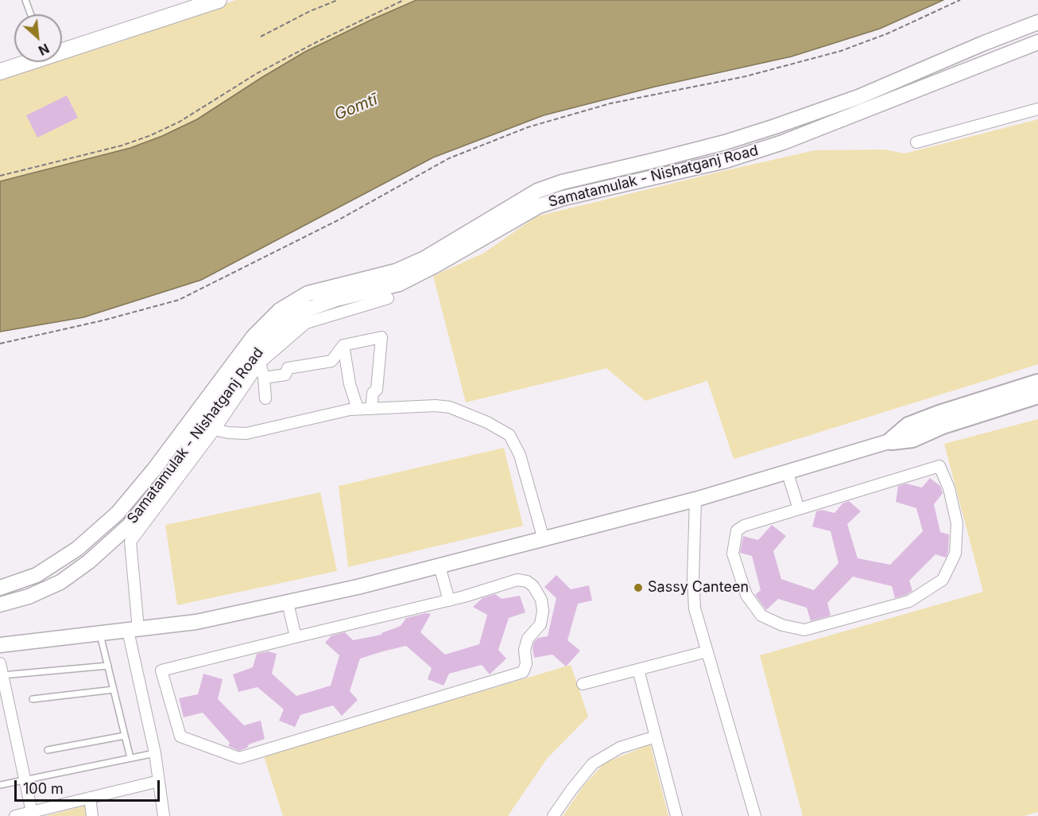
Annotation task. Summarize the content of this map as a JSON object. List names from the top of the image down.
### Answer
{
  "streets": {
    "street": ["Samatamulak - Nishatganj Road"]
  },
  "water": ["Gomtī"],
  "places": ["Sassy Canteen"],
  "scale_bar": "100 m",
  "north": "bottom right"
}
